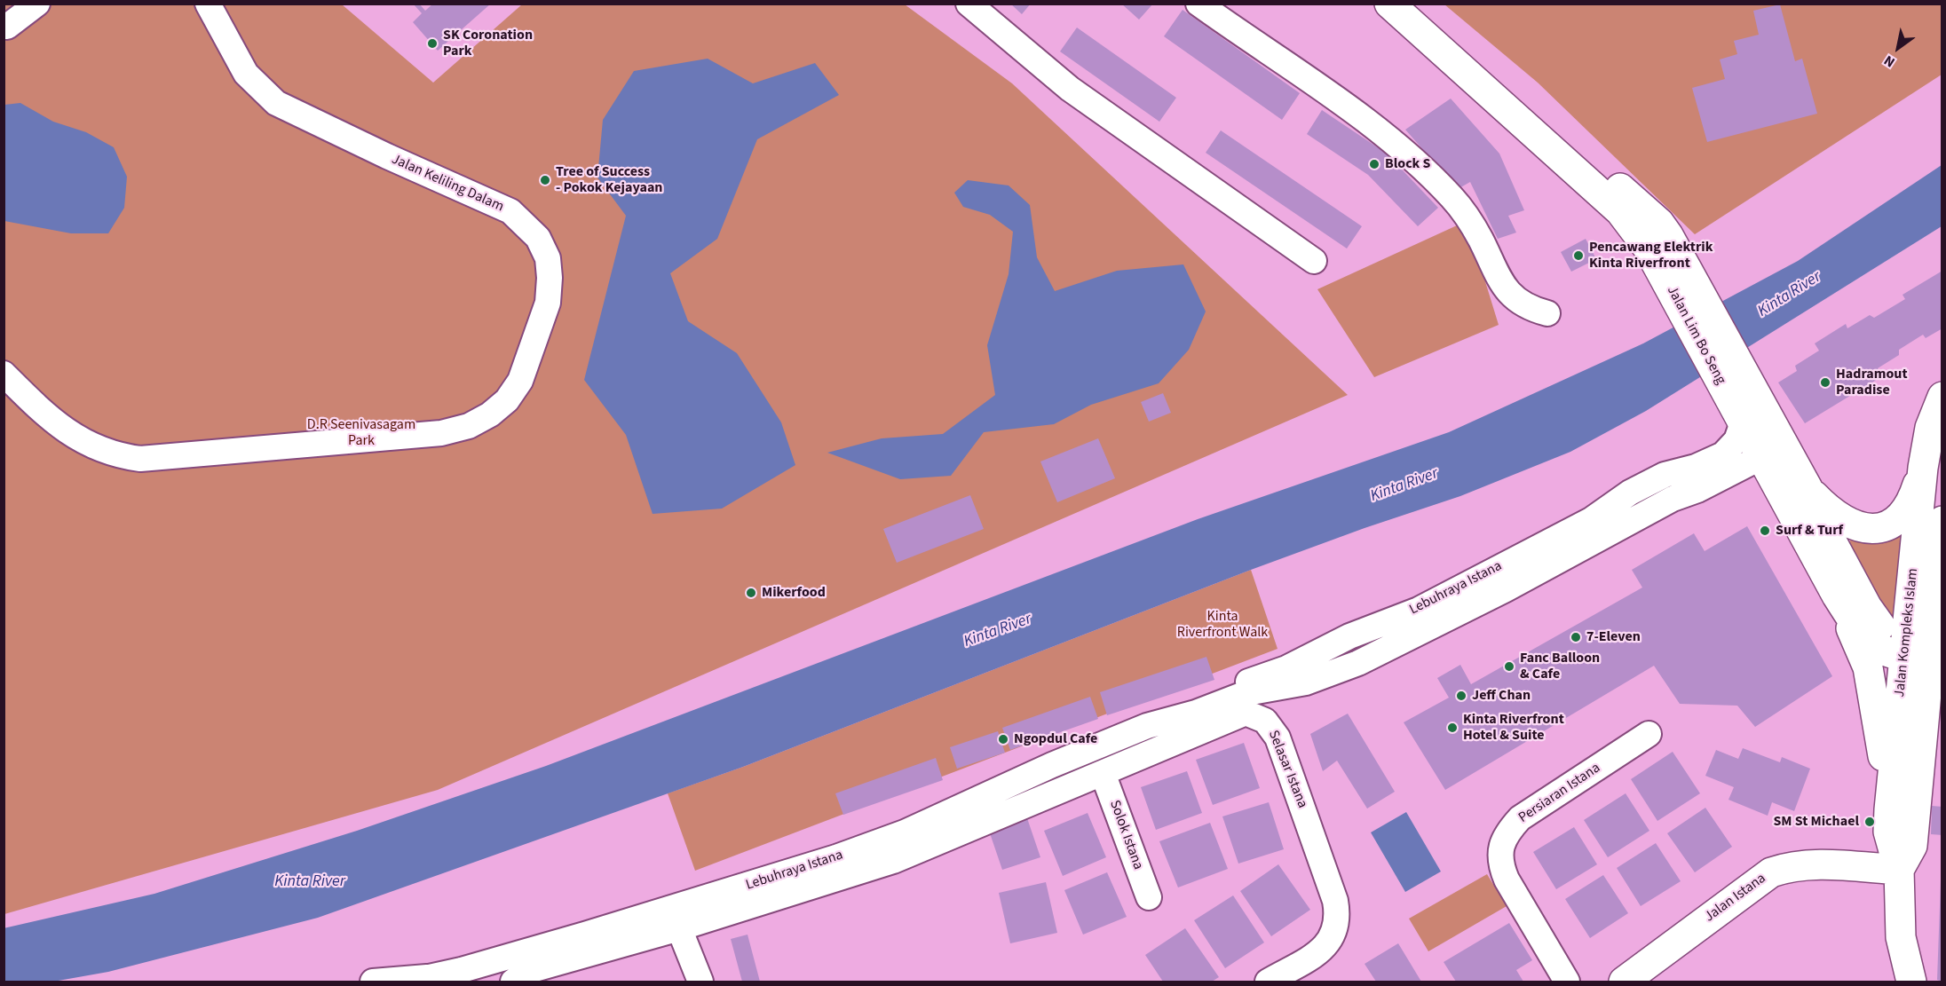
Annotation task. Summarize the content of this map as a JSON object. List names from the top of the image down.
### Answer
{
  "streets": {
    "main road": ["Jalan Lim Bo Seng", "Jalan Kompleks Islam", "Jalan Istana"],
    "street": [
      "Jalan Keliling Dalam",
      "Lebuhraya Istana",
      "Selasar Istana",
      "Persiaran Istana",
      "Solok Istana"
    ]
  },
  "crossings": [
    ["Jalan Lim Bo Seng", "Lebuhraya Istana"],
    ["Jalan Lim Bo Seng", "Jalan Kompleks Islam"],
    ["Jalan Kompleks Islam", "Jalan Istana"],
    ["Selasar Istana", "Solok Istana"]
  ],
  "water": ["Kinta River"],
  "parks": ["D.R Seenivasagam Park", "Kinta Riverfront Walk"],
  "places": [
    "SK Coronation Park",
    "Block S",
    "Tree of Success - Pokok Kejayaan",
    "Pencawang Elektrik Kinta Riverfront",
    "Hadramout Paradise",
    "Surf & Turf",
    "Mikerfood",
    "7-Eleven",
    "Fanc Balloon & Cafe",
    "Jeff Chan",
    "Kinta Riverfront Hotel & Suite",
    "Ngopdul Cafe",
    "SM St Michael"
  ],
  "north": "bottom left"
}
